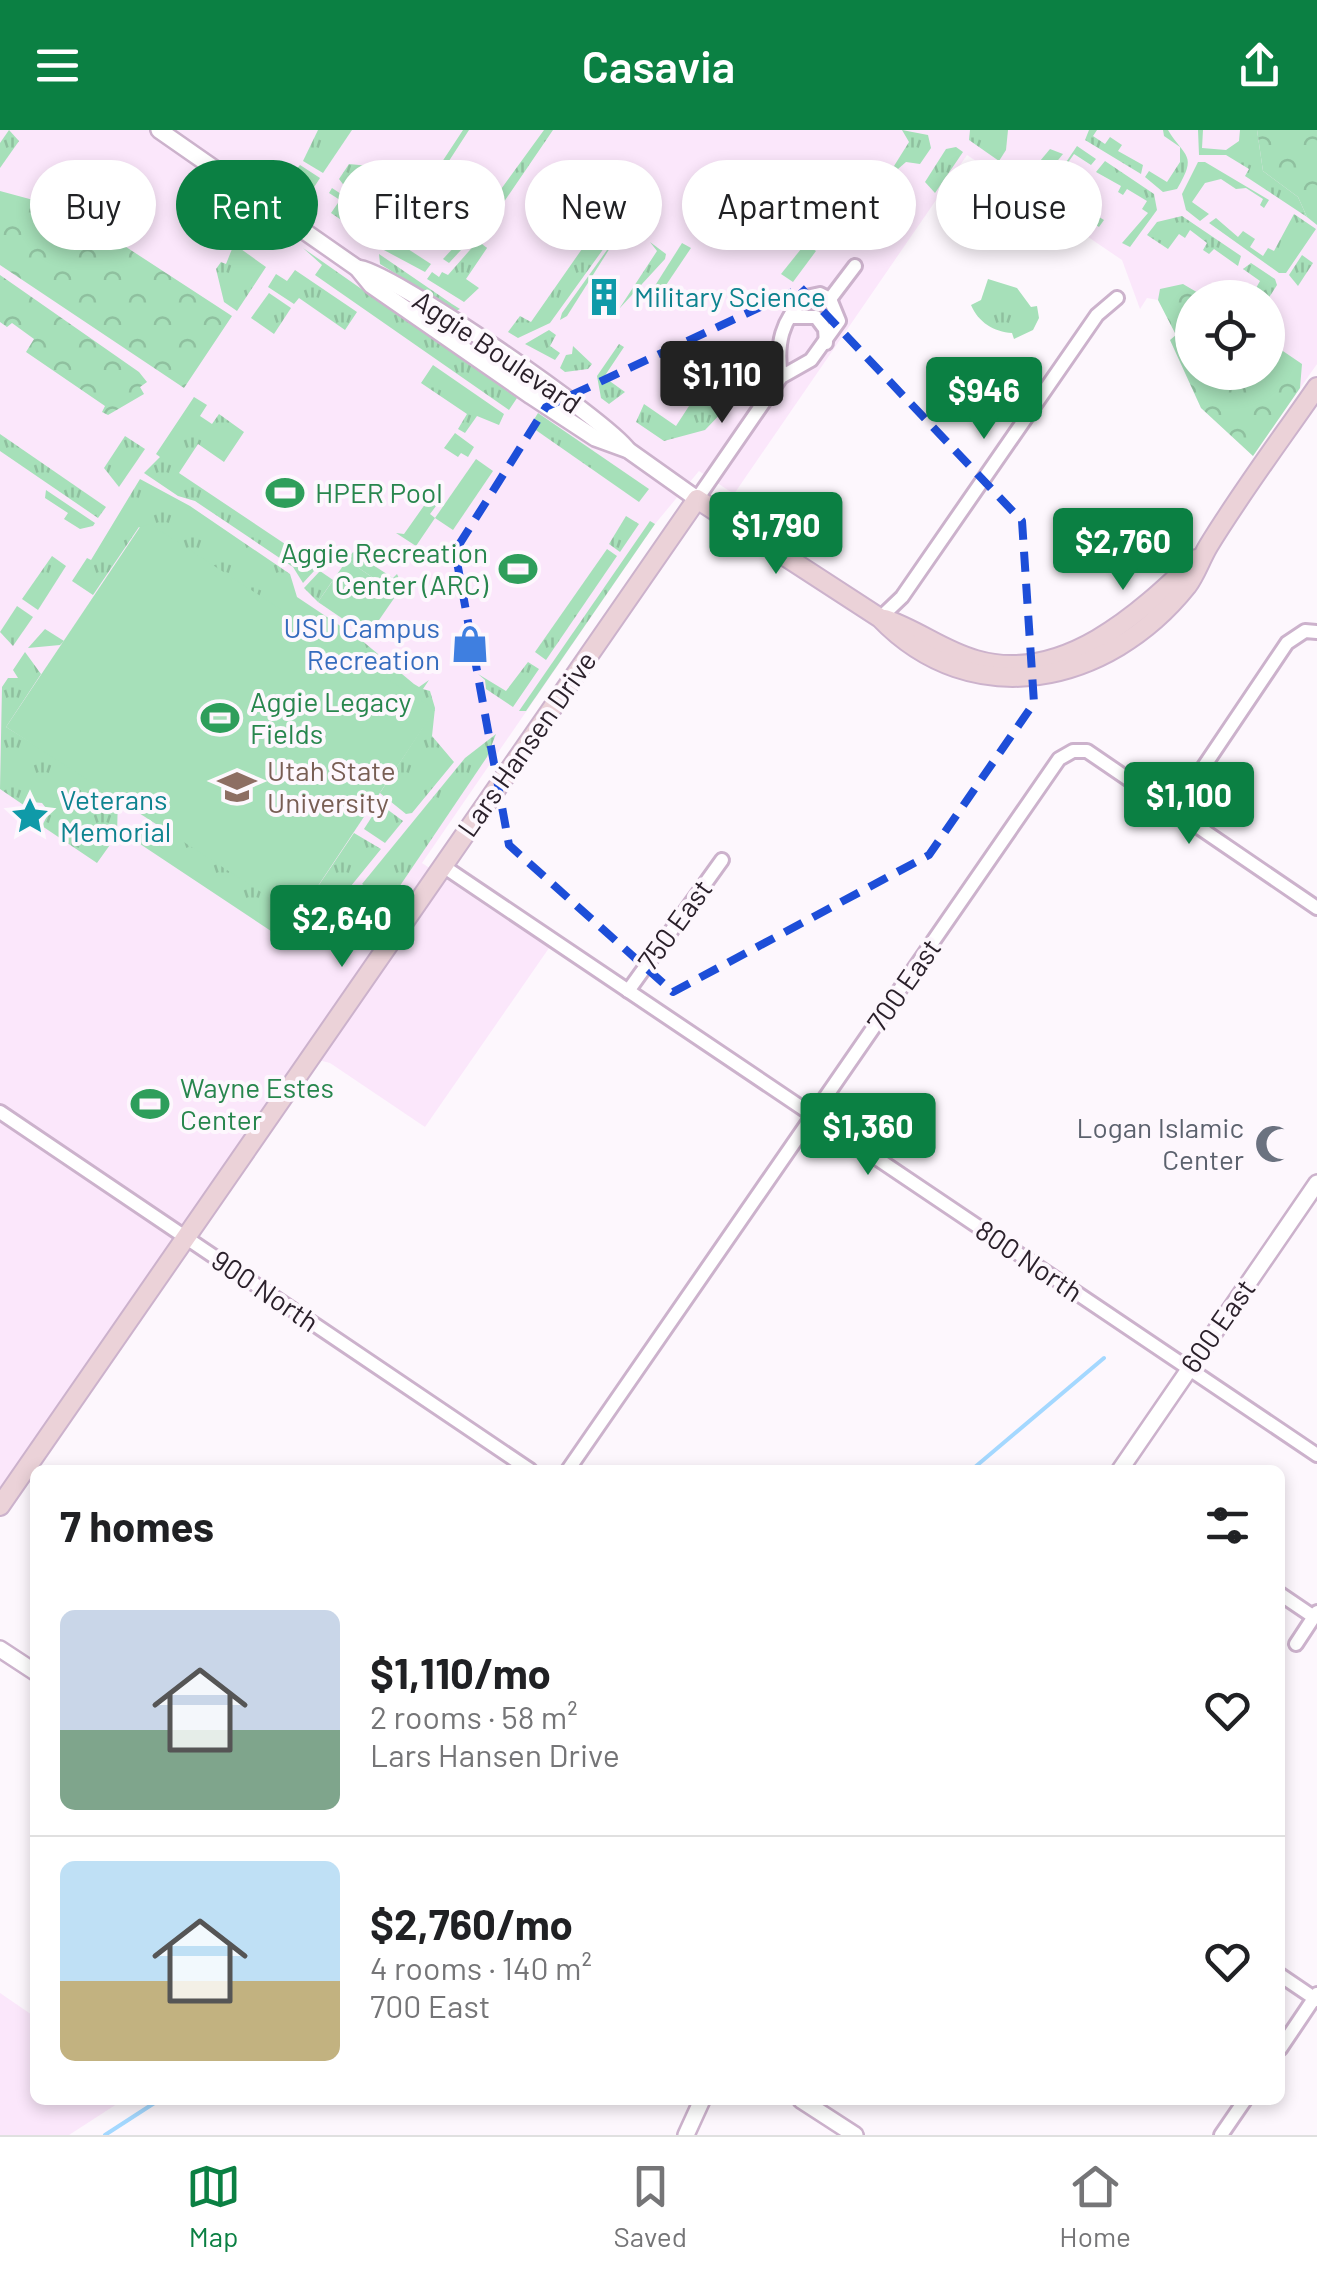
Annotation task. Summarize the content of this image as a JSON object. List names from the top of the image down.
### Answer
{
  "streets": {
    "main road": ["Lars Hansen Drive"],
    "street": [
      "Aggie Boulevard",
      "750 East",
      "700 East",
      "800 North",
      "900 North",
      "600 East"
    ]
  },
  "crossings": [
    ["Aggie Boulevard", "Lars Hansen Drive"],
    ["Lars Hansen Drive", "800 North"],
    ["Lars Hansen Drive", "900 North"],
    ["750 East", "800 North"],
    ["700 East", "800 North"],
    ["800 North", "600 East"]
  ],
  "places": {
    "building": ["Military Science"],
    "sports": [
      "HPER Pool",
      "Aggie Recreation Center (ARC)",
      "Aggie Legacy Fields",
      "Wayne Estes Center"
    ],
    "shop": ["USU Campus Recreation"],
    "school or university": ["Utah State University"],
    "place": ["Veterans Memorial"],
    "mosque": ["Logan Islamic Center"]
  },
  "page": {
    "header": "Casavia",
    "chip": [
      "Buy",
      "Rent",
      "Filters",
      "New",
      "Apartment",
      "House"
    ],
    "price": [
      "$1,110",
      "$946",
      "$1,790",
      "$2,760",
      "$1,100",
      "$2,640",
      "$1,360"
    ],
    "heading": "7 homes",
    "list": [
      {
        "name": "$1,110/mo",
        "note": "2 rooms · 58 m² · Lars Hansen Drive"
      },
      {
        "name": "$2,760/mo",
        "note": "4 rooms · 140 m² · 700 East"
      }
    ],
    "tabs": ["Map", "Saved", "Home"]
  }
}
